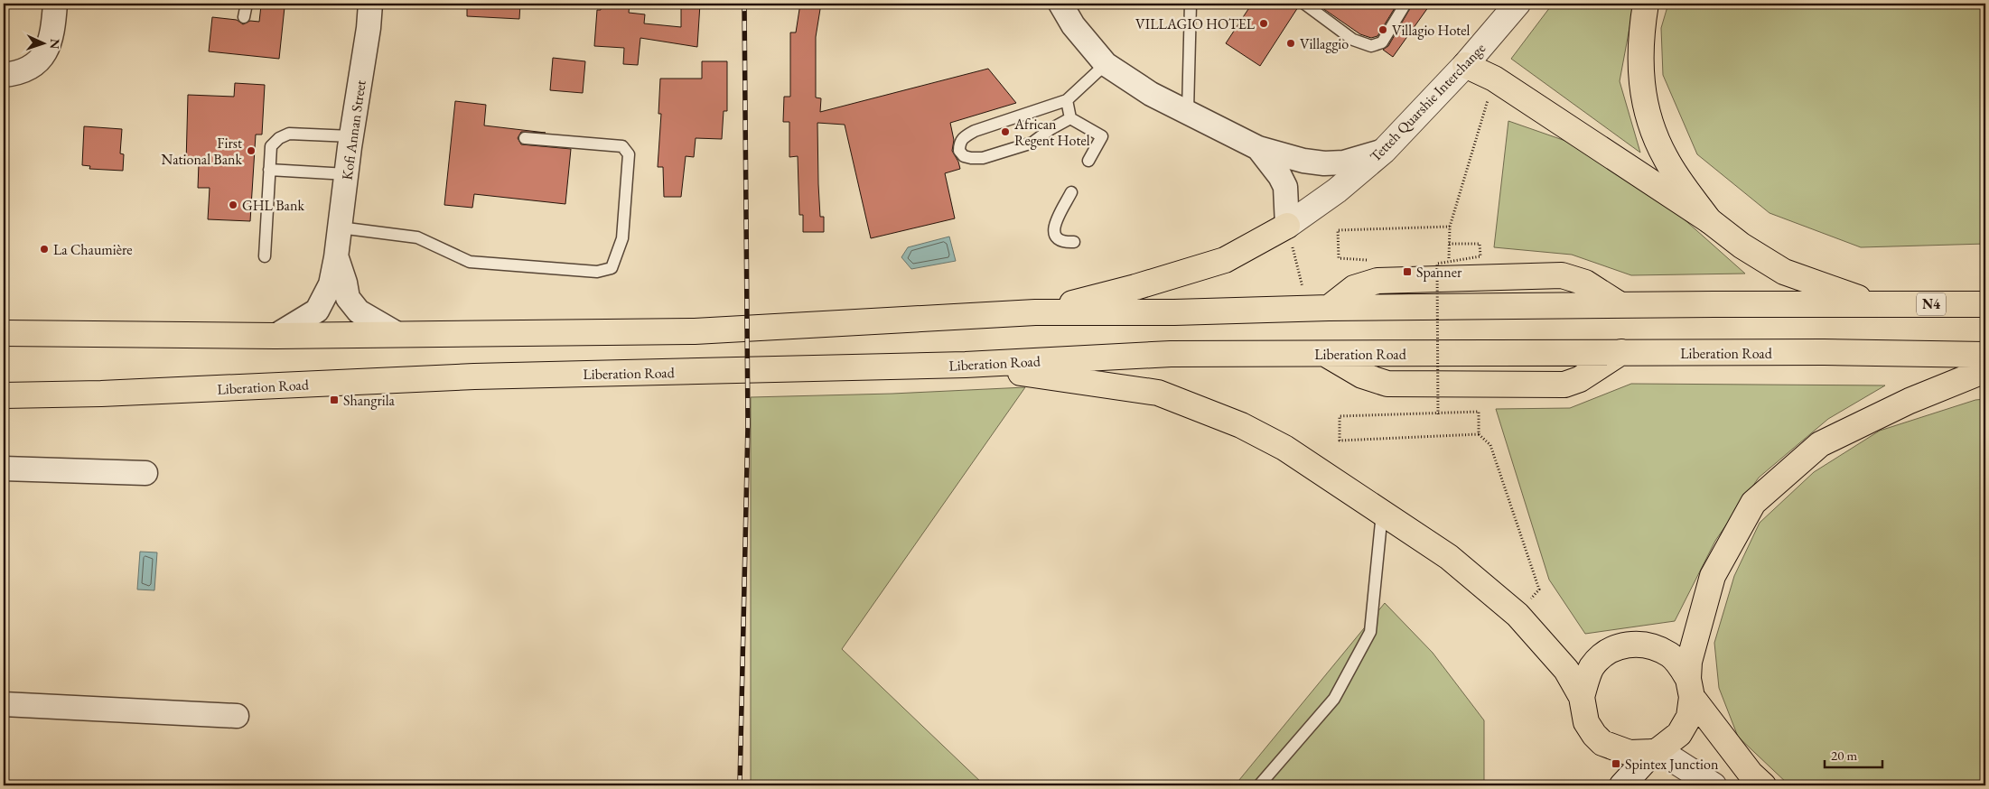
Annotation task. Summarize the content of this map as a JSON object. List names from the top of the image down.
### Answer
{
  "streets": {
    "highway": ["N4", "Liberation Road"],
    "street": ["Tetteh Quarshie Interchange", "Kofi Annan Street"]
  },
  "places": {
    "other": [
      "VILLAGIO HOTEL",
      "Villagio Hotel",
      "Villaggio",
      "African Regent Hotel",
      "First National Bank",
      "GHL Bank",
      "La Chaumière"
    ],
    "transit": ["Spanner", "Shangrila", "Spintex Junction"]
  },
  "scale_bar": "20 m",
  "north": "right"
}
